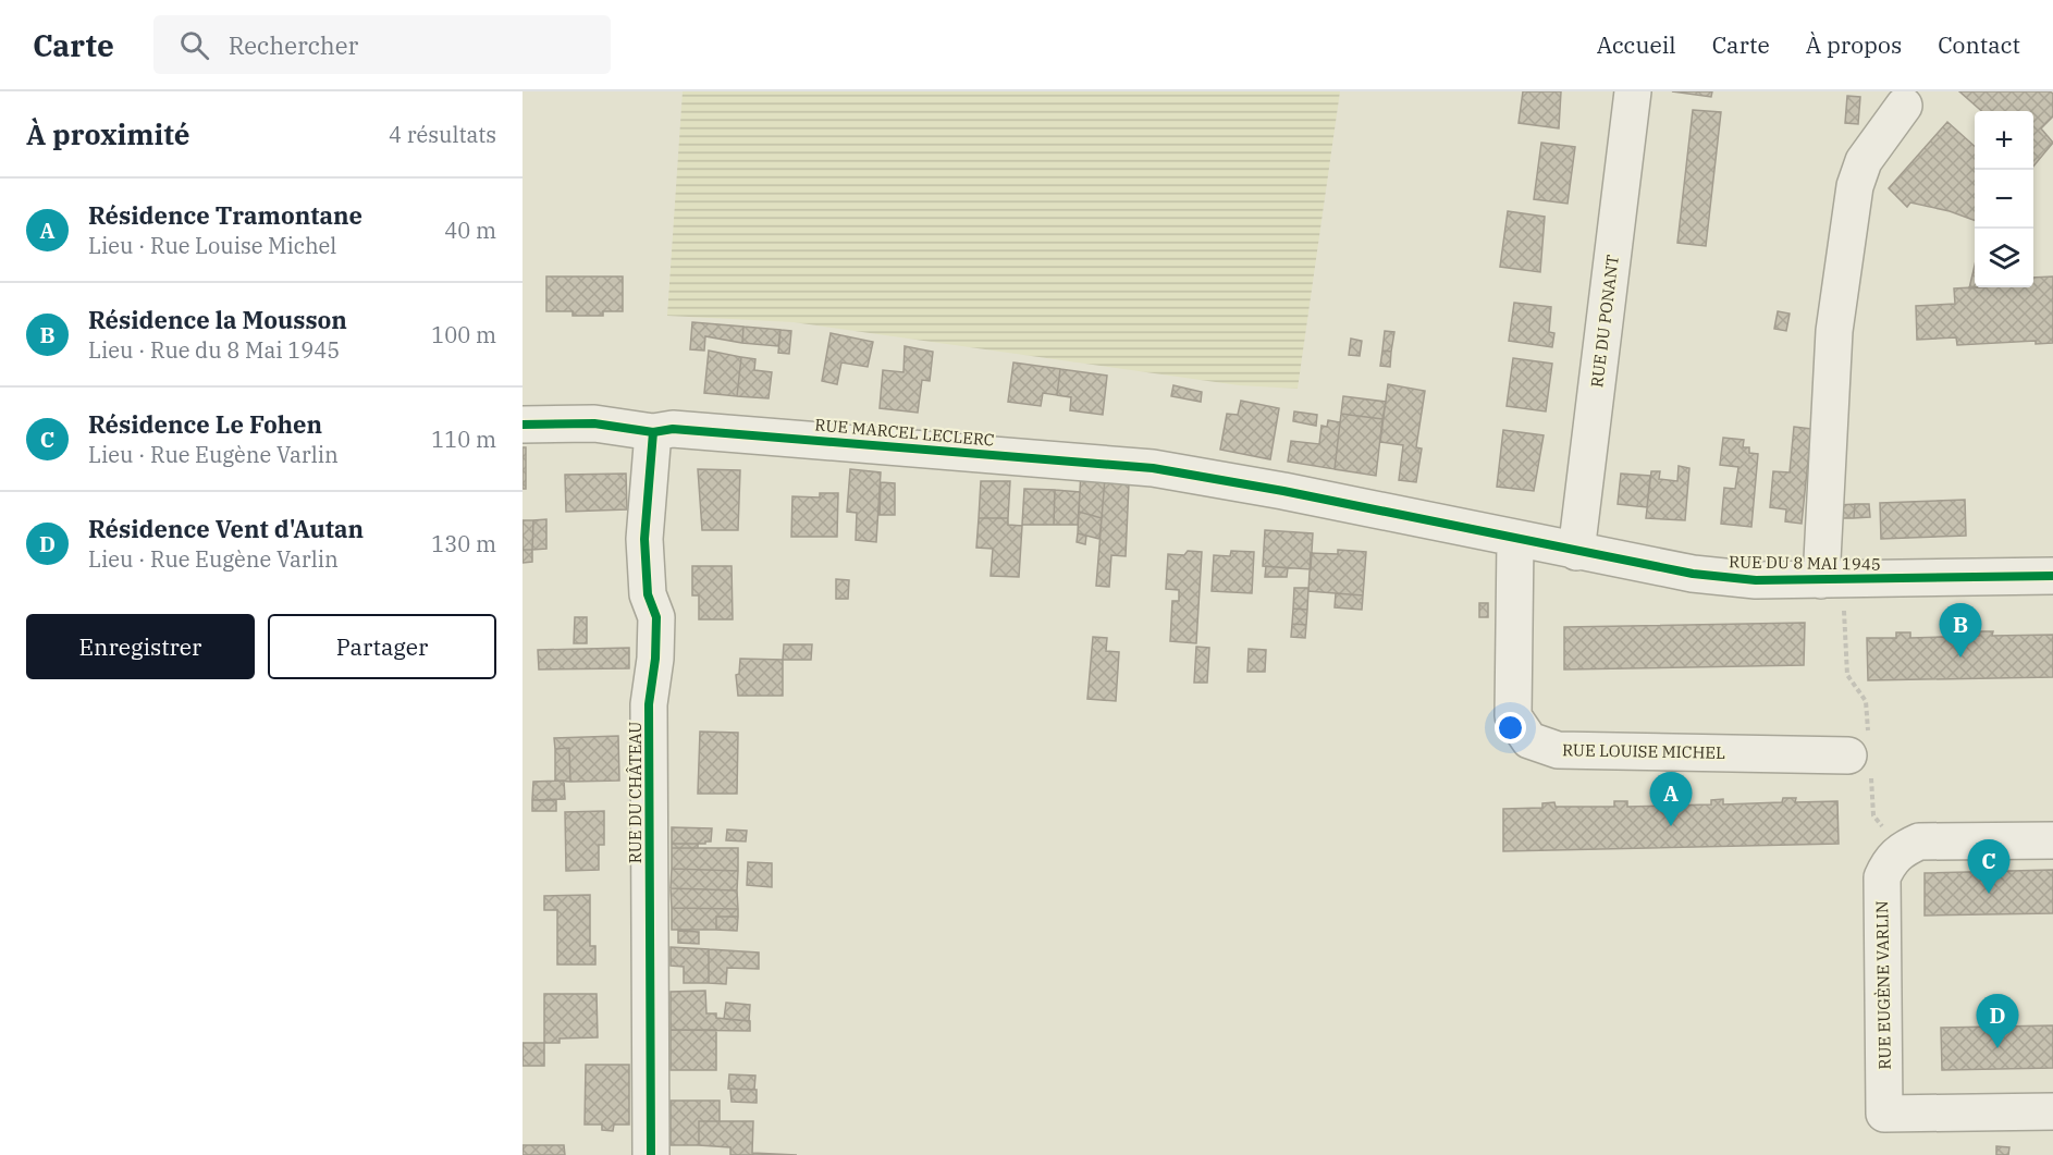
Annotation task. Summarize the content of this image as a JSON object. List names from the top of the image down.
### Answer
{
  "streets": {
    "street": [
      "RUE DU PONANT",
      "RUE MARCEL LECLERC",
      "RUE DU 8 MAI 1945",
      "RUE LOUISE MICHEL",
      "RUE DU CHÂTEAU",
      "RUE EUGÈNE VARLIN"
    ]
  },
  "crossings": [
    ["RUE DU PONANT", "RUE DU 8 MAI 1945"],
    ["RUE MARCEL LECLERC", "RUE DU 8 MAI 1945"],
    ["RUE MARCEL LECLERC", "RUE LOUISE MICHEL"],
    ["RUE MARCEL LECLERC", "RUE DU CHÂTEAU"],
    ["RUE DU 8 MAI 1945", "RUE LOUISE MICHEL"]
  ],
  "page": {
    "header": "Carte",
    "search": "Rechercher",
    "nav": [
      "Accueil",
      "Carte",
      "À propos",
      "Contact"
    ],
    "heading": ["À proximité", "4 résultats"],
    "map_buttons": ["+", "−"],
    "list": [
      {
        "mark": "A",
        "name": "Résidence Tramontane",
        "note": "Lieu · Rue Louise Michel",
        "value": "40 m"
      },
      {
        "mark": "B",
        "name": "Résidence la Mousson",
        "note": "Lieu · Rue du 8 Mai 1945",
        "value": "100 m"
      },
      {
        "mark": "C",
        "name": "Résidence Le Fohen",
        "note": "Lieu · Rue Eugène Varlin",
        "value": "110 m"
      },
      {
        "mark": "D",
        "name": "Résidence Vent d'Autan",
        "note": "Lieu · Rue Eugène Varlin",
        "value": "130 m"
      }
    ],
    "buttons": ["Enregistrer", "Partager"],
    "pins": [
      "B",
      "A",
      "C",
      "D"
    ]
  }
}
